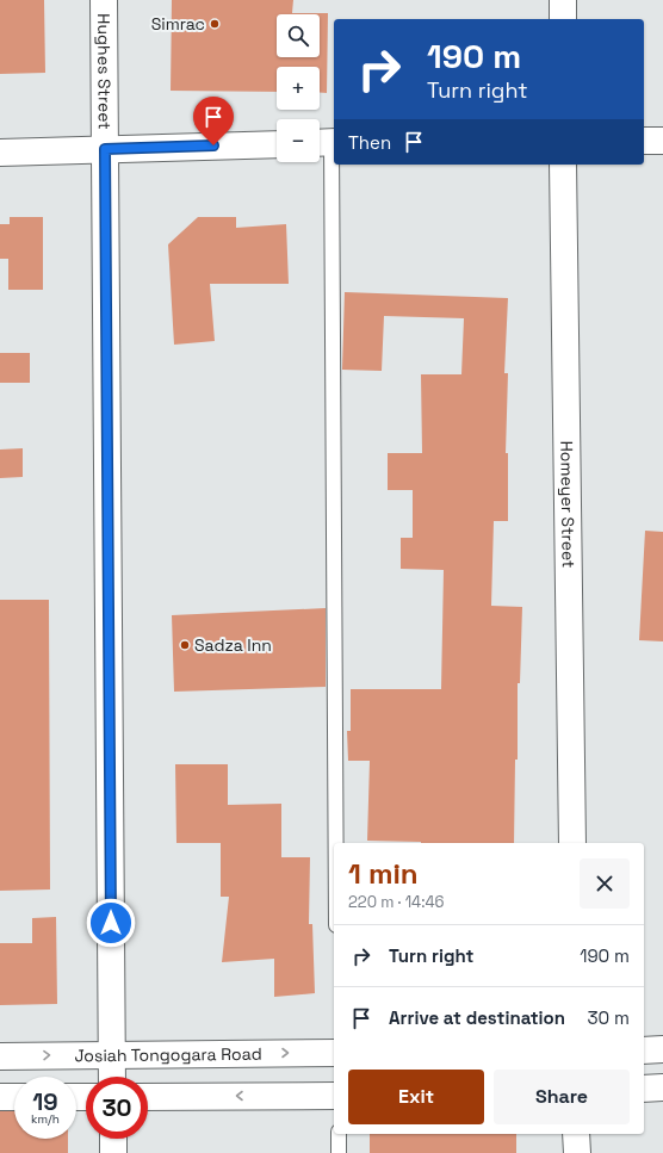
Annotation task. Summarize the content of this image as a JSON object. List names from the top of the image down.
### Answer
{
  "streets": {
    "main road": ["Hughes Street", "Homeyer Street", "Josiah Tongogara Road"]
  },
  "crossings": [
    ["Hughes Street", "Josiah Tongogara Road"]
  ],
  "places": ["Simrac", "Sadza Inn"],
  "page": {
    "map_buttons": ["+", "−"],
    "turn": ["190 m", "Turn right"],
    "then": "Then",
    "heading": ["1 min", "220 m · 14:46"],
    "list": [
      {
        "name": "Turn right",
        "value": "190 m"
      },
      {
        "name": "Arrive at destination",
        "value": "30 m"
      }
    ],
    "buttons": ["Exit", "Share"],
    "speed": "19 km/h",
    "limit": "30"
  }
}
